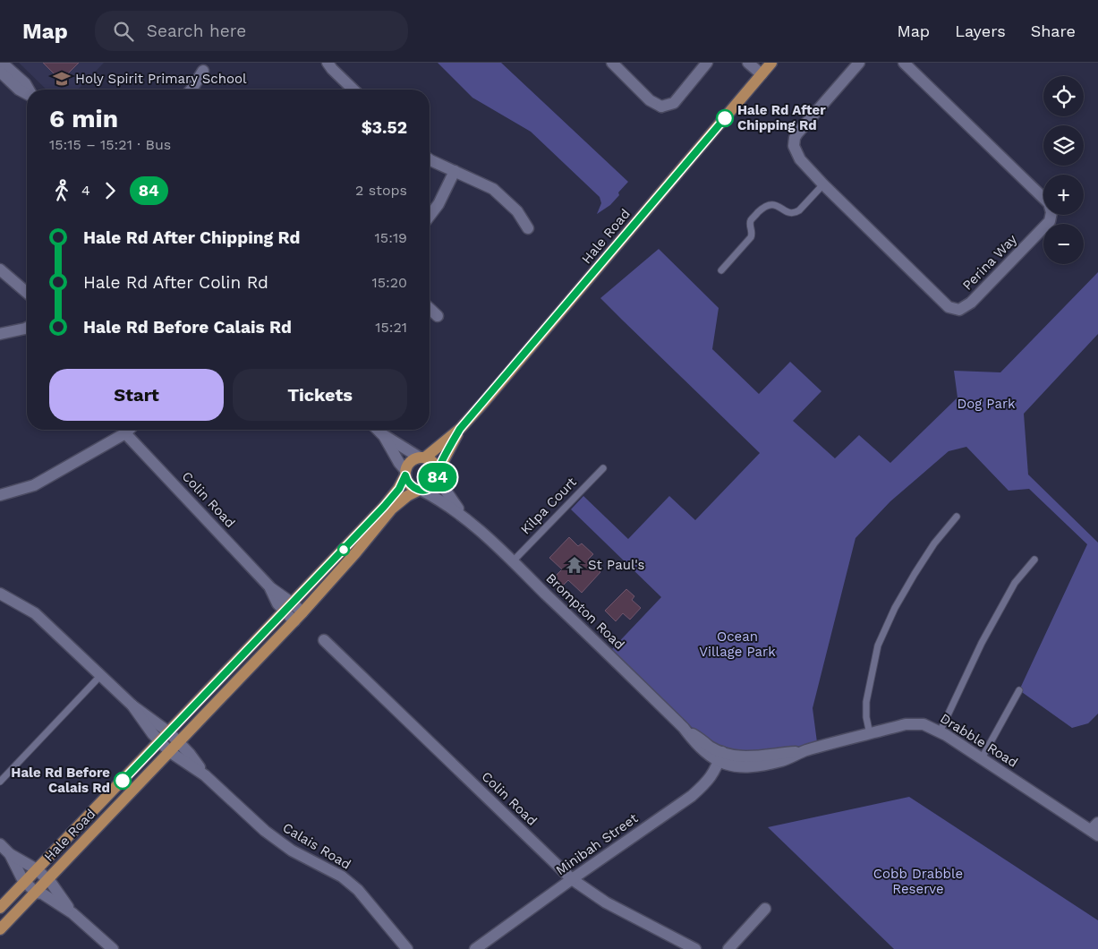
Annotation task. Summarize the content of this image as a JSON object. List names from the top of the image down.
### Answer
{
  "streets": {
    "main road": ["Hale Road"],
    "street": [
      "Perina Way",
      "Colin Road",
      "Brompton Road",
      "Drabble Road",
      "Minibah Street",
      "Calais Road"
    ],
    "lane": ["Kilpa Court"]
  },
  "crossings": [
    ["Hale Road", "Colin Road"],
    ["Hale Road", "Brompton Road"],
    ["Hale Road", "Calais Road"],
    ["Colin Road", "Minibah Street"],
    ["Kilpa Court", "Brompton Road"],
    ["Brompton Road", "Drabble Road"],
    ["Brompton Road", "Minibah Street"],
    ["Drabble Road", "Minibah Street"]
  ],
  "parks": ["Dog Park", "Ocean Village Park", "Cobb Drabble Reserve"],
  "places": {
    "school or university": ["Holy Spirit Primary School"],
    "other": ["Hale Rd After Chipping Rd", "Hale Rd Before Calais Rd"],
    "temple": ["St Paul's"]
  },
  "lines": ["bus line 84"],
  "page": {
    "header": "Map",
    "search": "Search here",
    "nav": ["Map", "Layers", "Share"],
    "on_map": "84",
    "map_buttons": ["+", "−"],
    "heading": ["6 min", "15:15 – 15:21 · Bus", "$3.52"],
    "legs": ["4", "84", "2 stops"],
    "list": [
      {
        "name": "Hale Rd After Chipping Rd",
        "value": "15:19"
      },
      {
        "name": "Hale Rd After Colin Rd",
        "value": "15:20"
      },
      {
        "name": "Hale Rd Before Calais Rd",
        "value": "15:21"
      }
    ],
    "buttons": ["Start", "Tickets"]
  }
}
